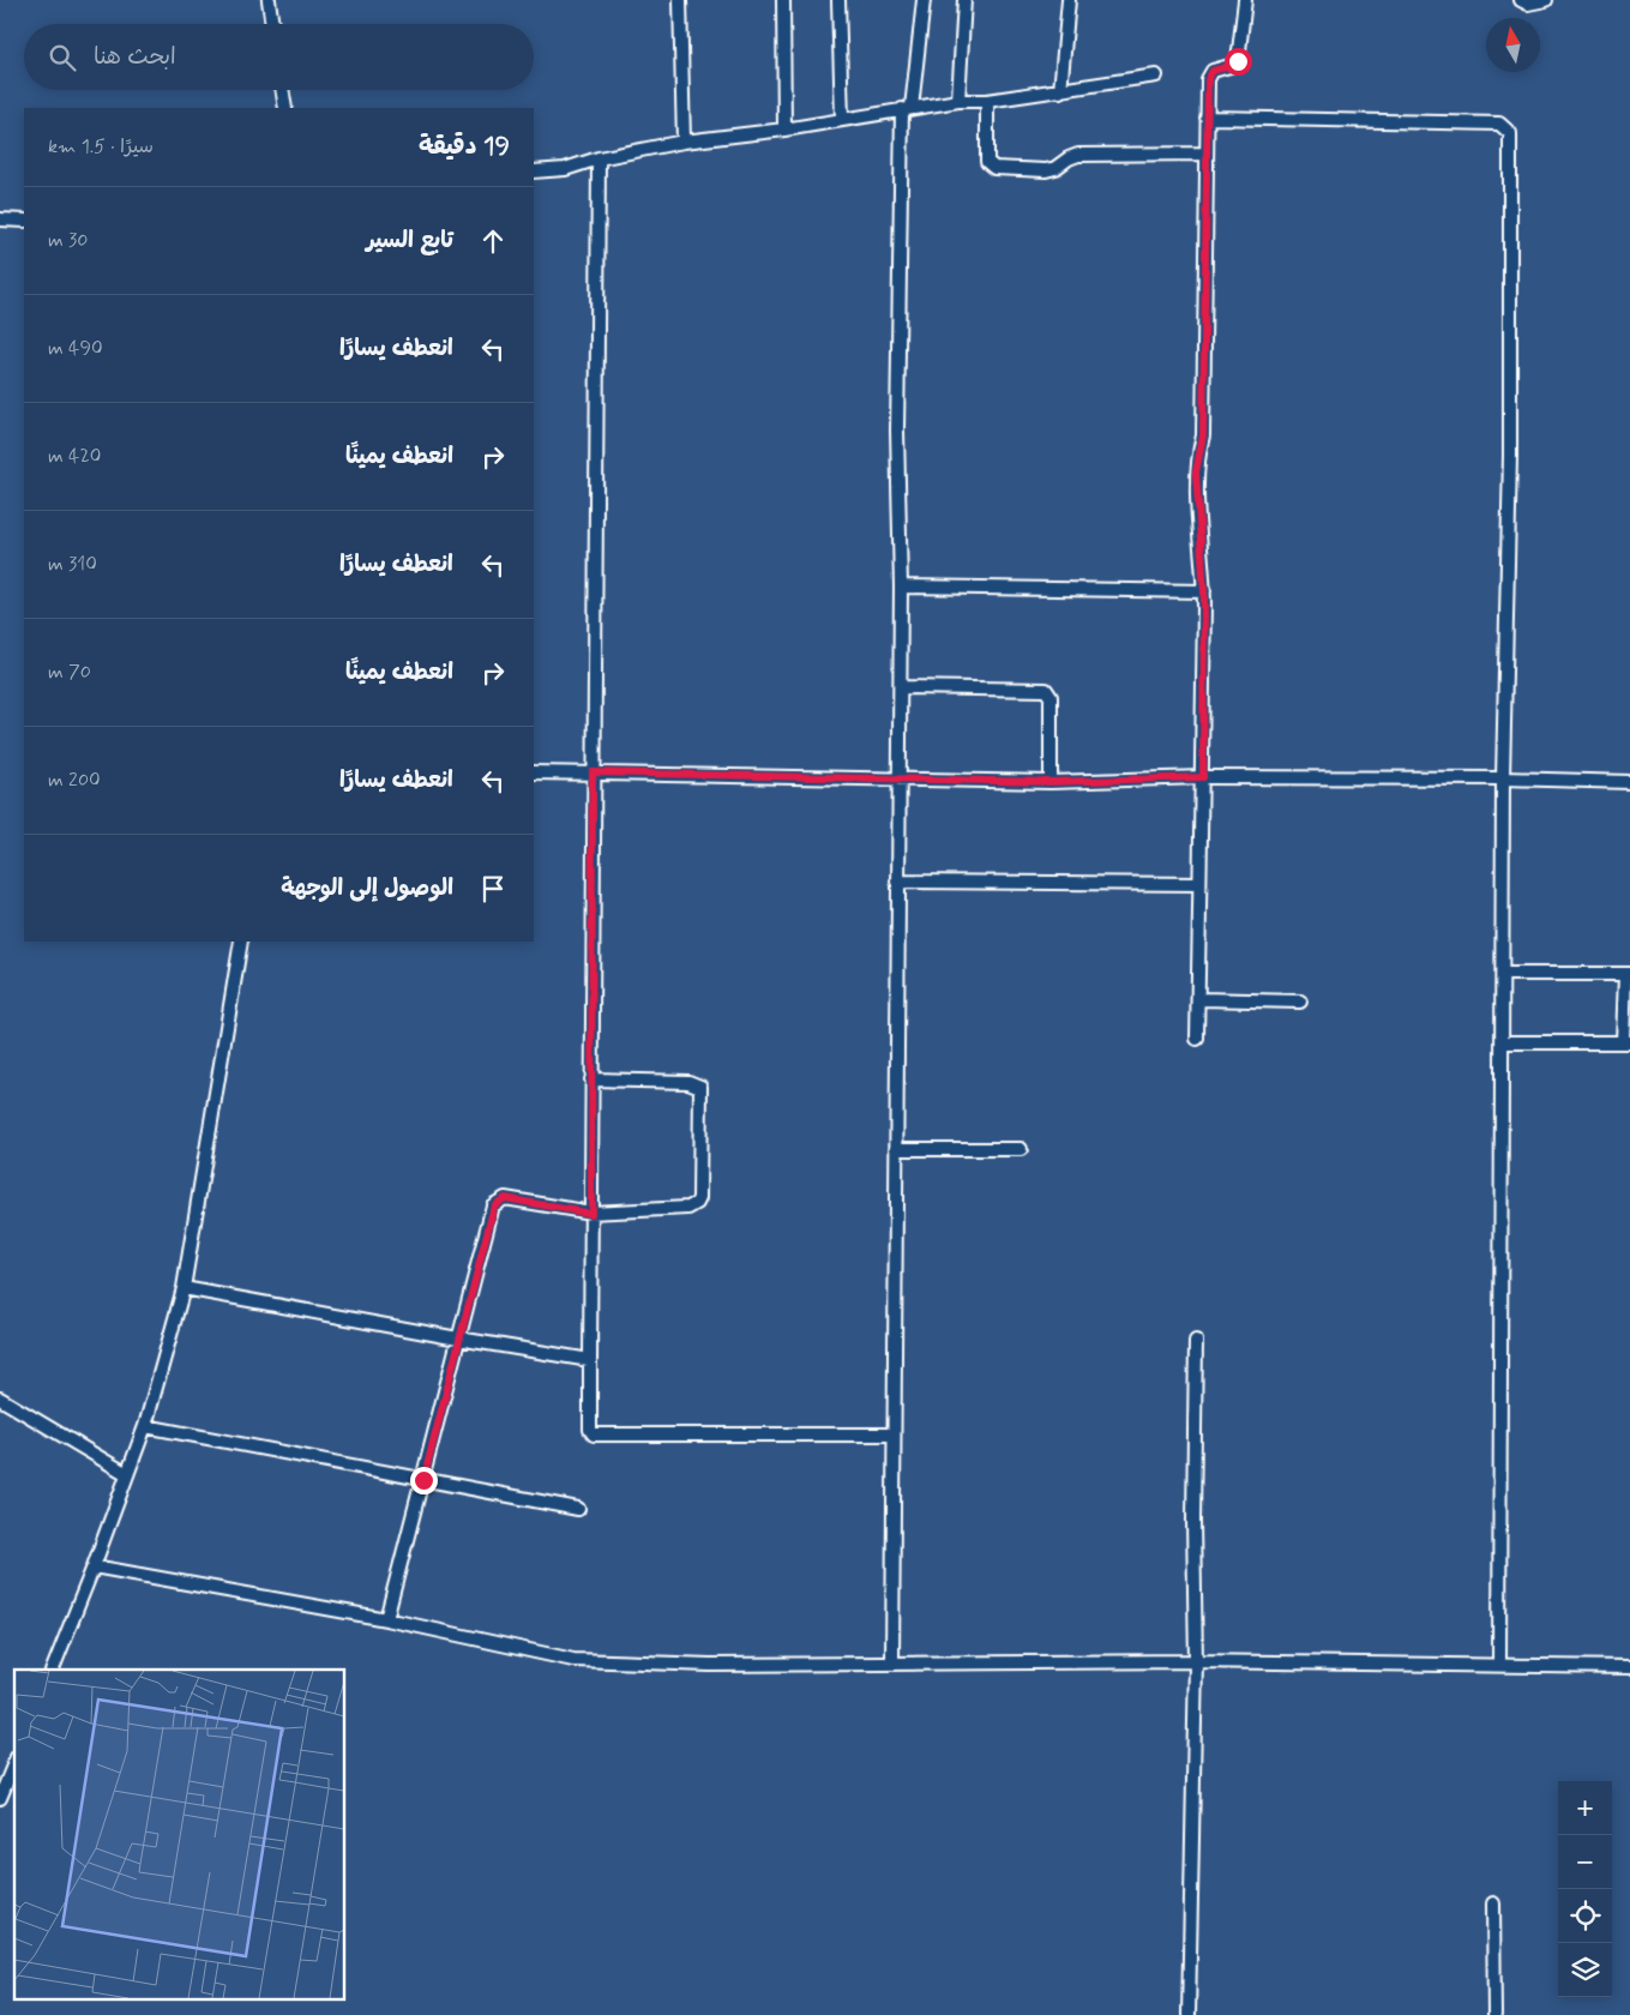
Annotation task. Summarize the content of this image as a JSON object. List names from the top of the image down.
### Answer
{
  "north": "top",
  "page": {
    "search": "ابحث هنا",
    "heading": ["19 دقيقة", "سيرًا · 1.5 km"],
    "list": [
      ["تابع السير", "30 m"],
      ["انعطف يسارًا", "490 m"],
      ["انعطف يمينًا", "420 m"],
      ["انعطف يسارًا", "310 m"],
      ["انعطف يمينًا", "70 m"],
      ["انعطف يسارًا", "200 m"],
      "الوصول إلى الوجهة"
    ],
    "map_buttons": ["+", "−"]
  }
}
